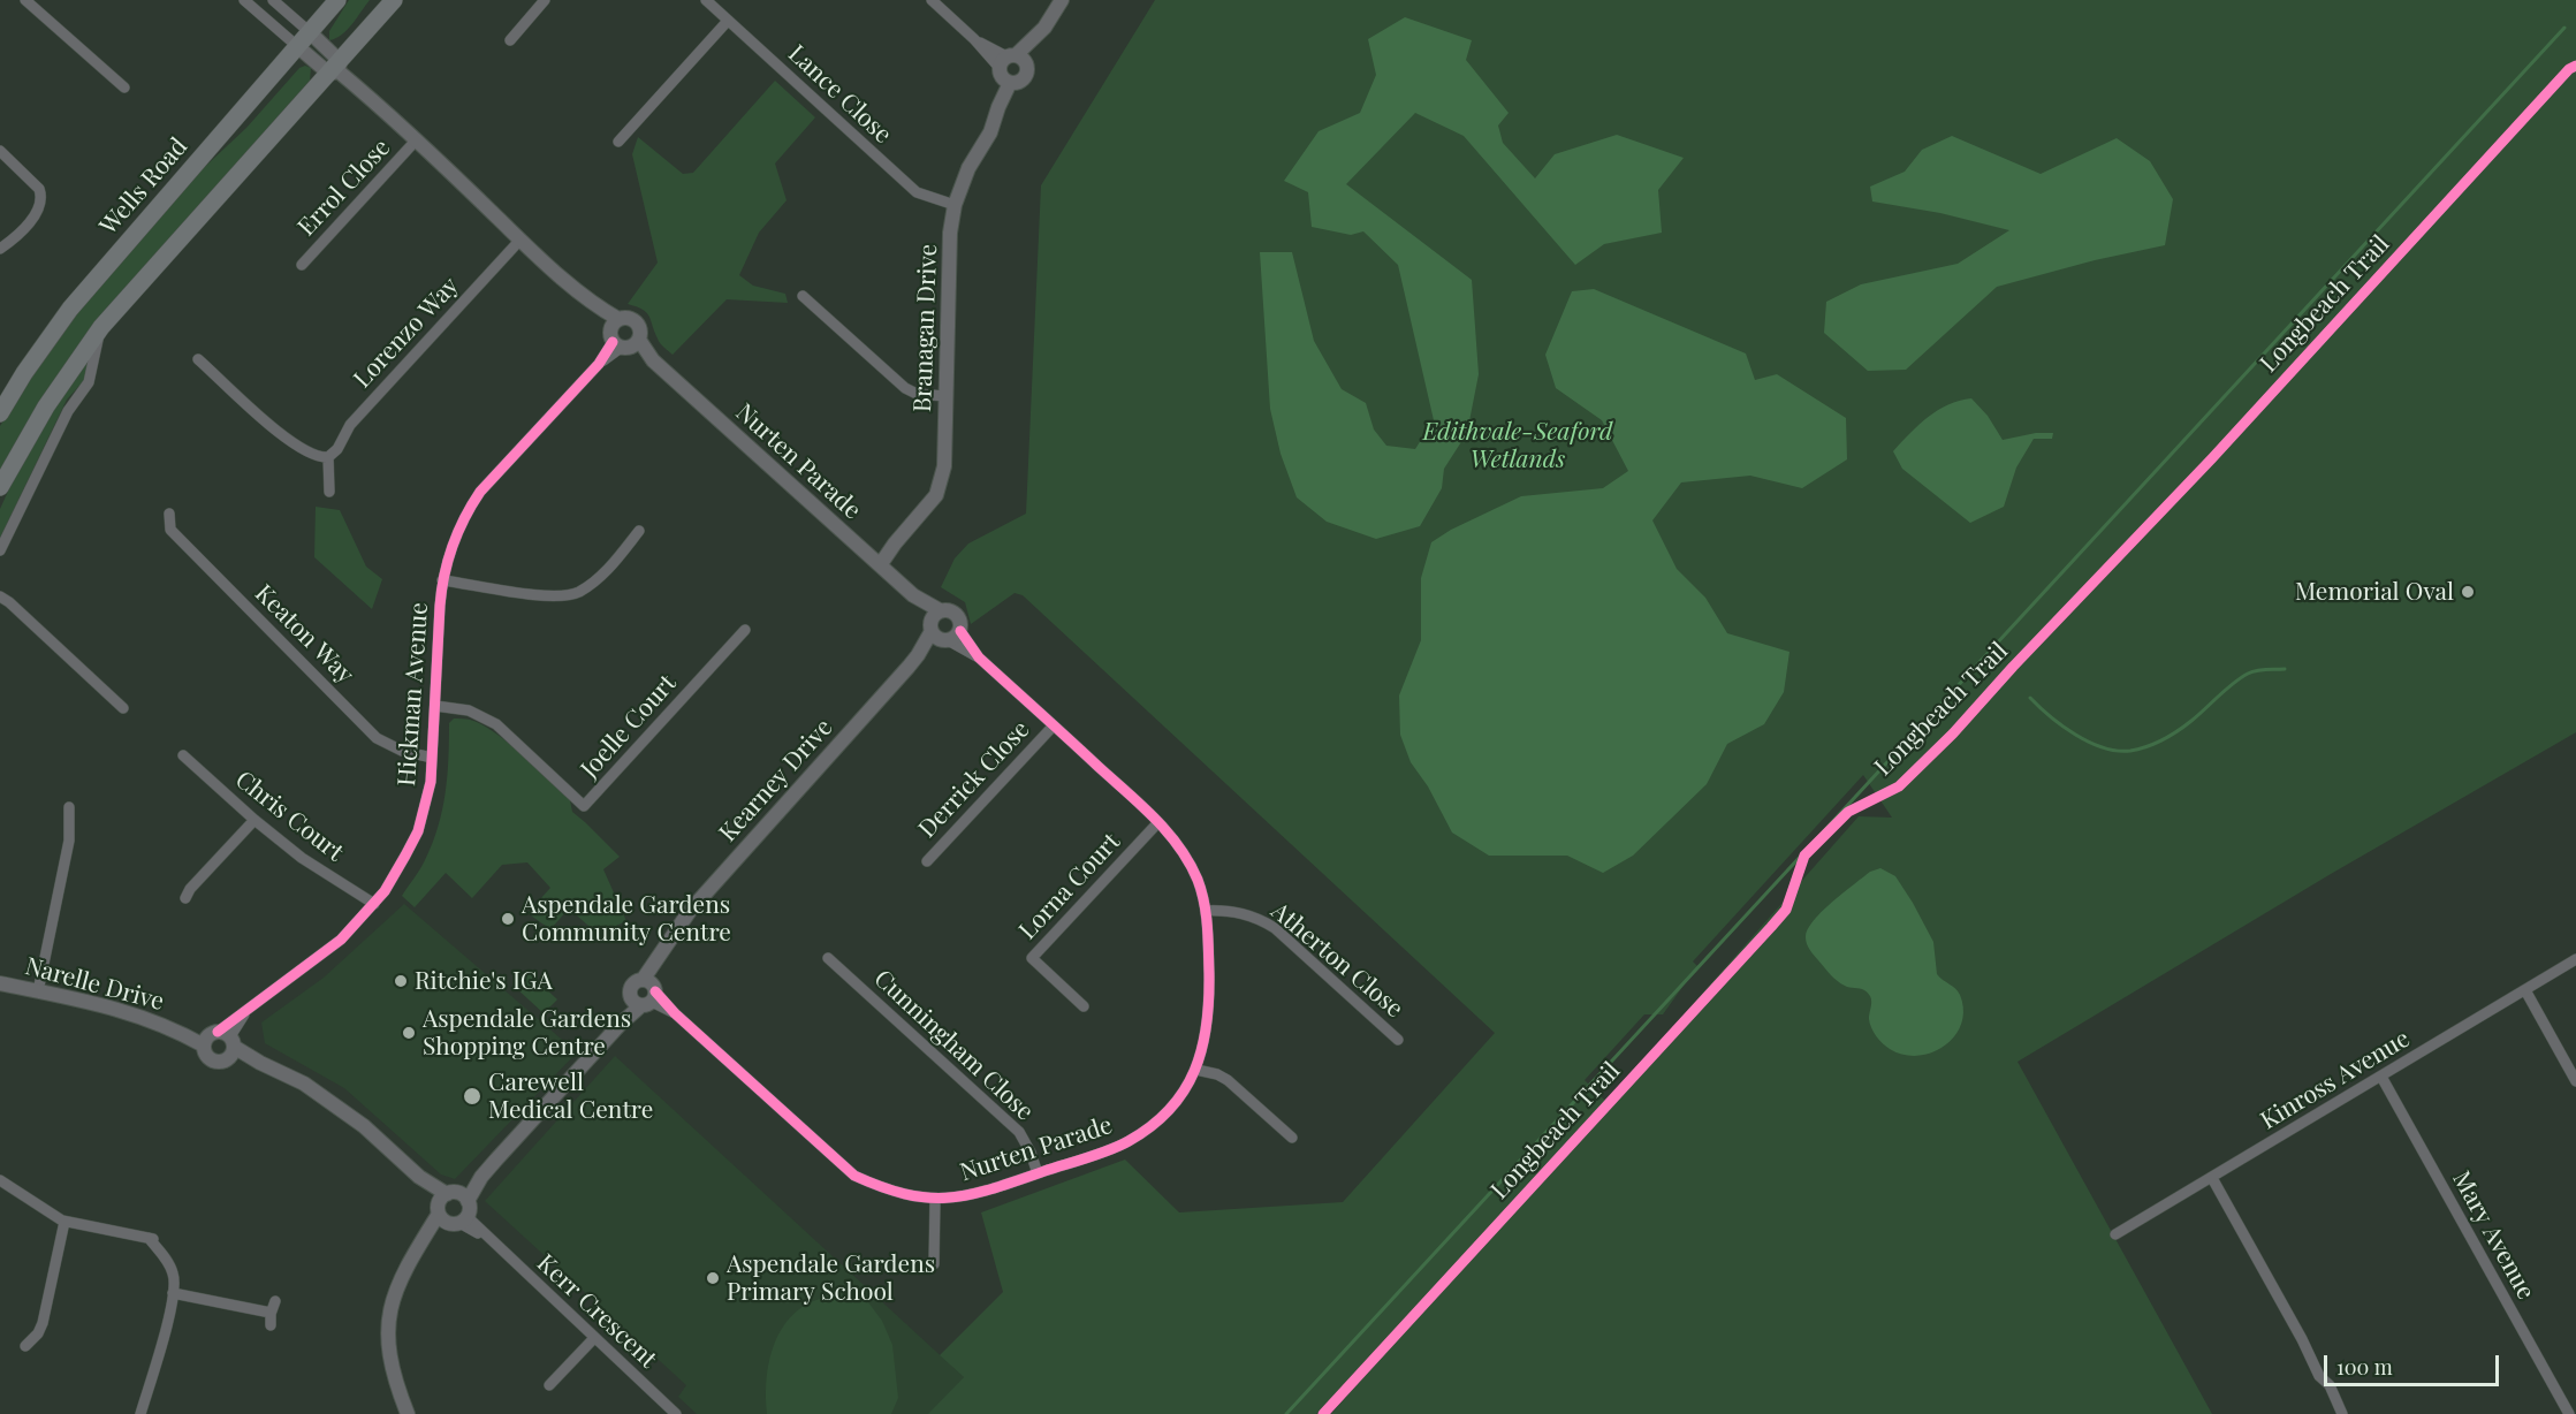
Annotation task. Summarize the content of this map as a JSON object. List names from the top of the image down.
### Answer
{
  "streets": {
    "main road": ["Wells Road"],
    "street": [
      "Lance Close",
      "Errol Close",
      "Branagan Drive",
      "Lorenzo Way",
      "Nurten Parade",
      "Keaton Way",
      "Hickman Avenue",
      "Joelle Court",
      "Derrick Close",
      "Kearney Drive",
      "Chris Court",
      "Lorna Court",
      "Atherton Close",
      "Narelle Drive",
      "Cunningham Close",
      "Kinross Avenue",
      "Mary Avenue",
      "Kerr Crescent"
    ],
    "cycle path": ["Longbeach Trail"]
  },
  "crossings": [
    ["Lance Close", "Branagan Drive"],
    ["Wells Road", "Nurten Parade"],
    ["Errol Close", "Nurten Parade"],
    ["Branagan Drive", "Nurten Parade"],
    ["Lorenzo Way", "Nurten Parade"],
    ["Nurten Parade", "Hickman Avenue"],
    ["Nurten Parade", "Derrick Close"],
    ["Nurten Parade", "Kearney Drive"],
    ["Nurten Parade", "Lorna Court"],
    ["Nurten Parade", "Atherton Close"],
    ["Nurten Parade", "Cunningham Close"],
    ["Keaton Way", "Hickman Avenue"],
    ["Hickman Avenue", "Joelle Court"],
    ["Hickman Avenue", "Chris Court"],
    ["Hickman Avenue", "Narelle Drive"],
    ["Kearney Drive", "Narelle Drive"],
    ["Kearney Drive", "Kerr Crescent"],
    ["Narelle Drive", "Kerr Crescent"],
    ["Kinross Avenue", "Mary Avenue"]
  ],
  "parks": ["Edithvale-Seaford Wetlands"],
  "places": [
    "Memorial Oval",
    "Aspendale Gardens Community Centre",
    "Ritchie's IGA",
    "Aspendale Gardens Shopping Centre",
    "Carewell Medical Centre",
    "Aspendale Gardens Primary School"
  ],
  "scale_bar": "100 m"
}
